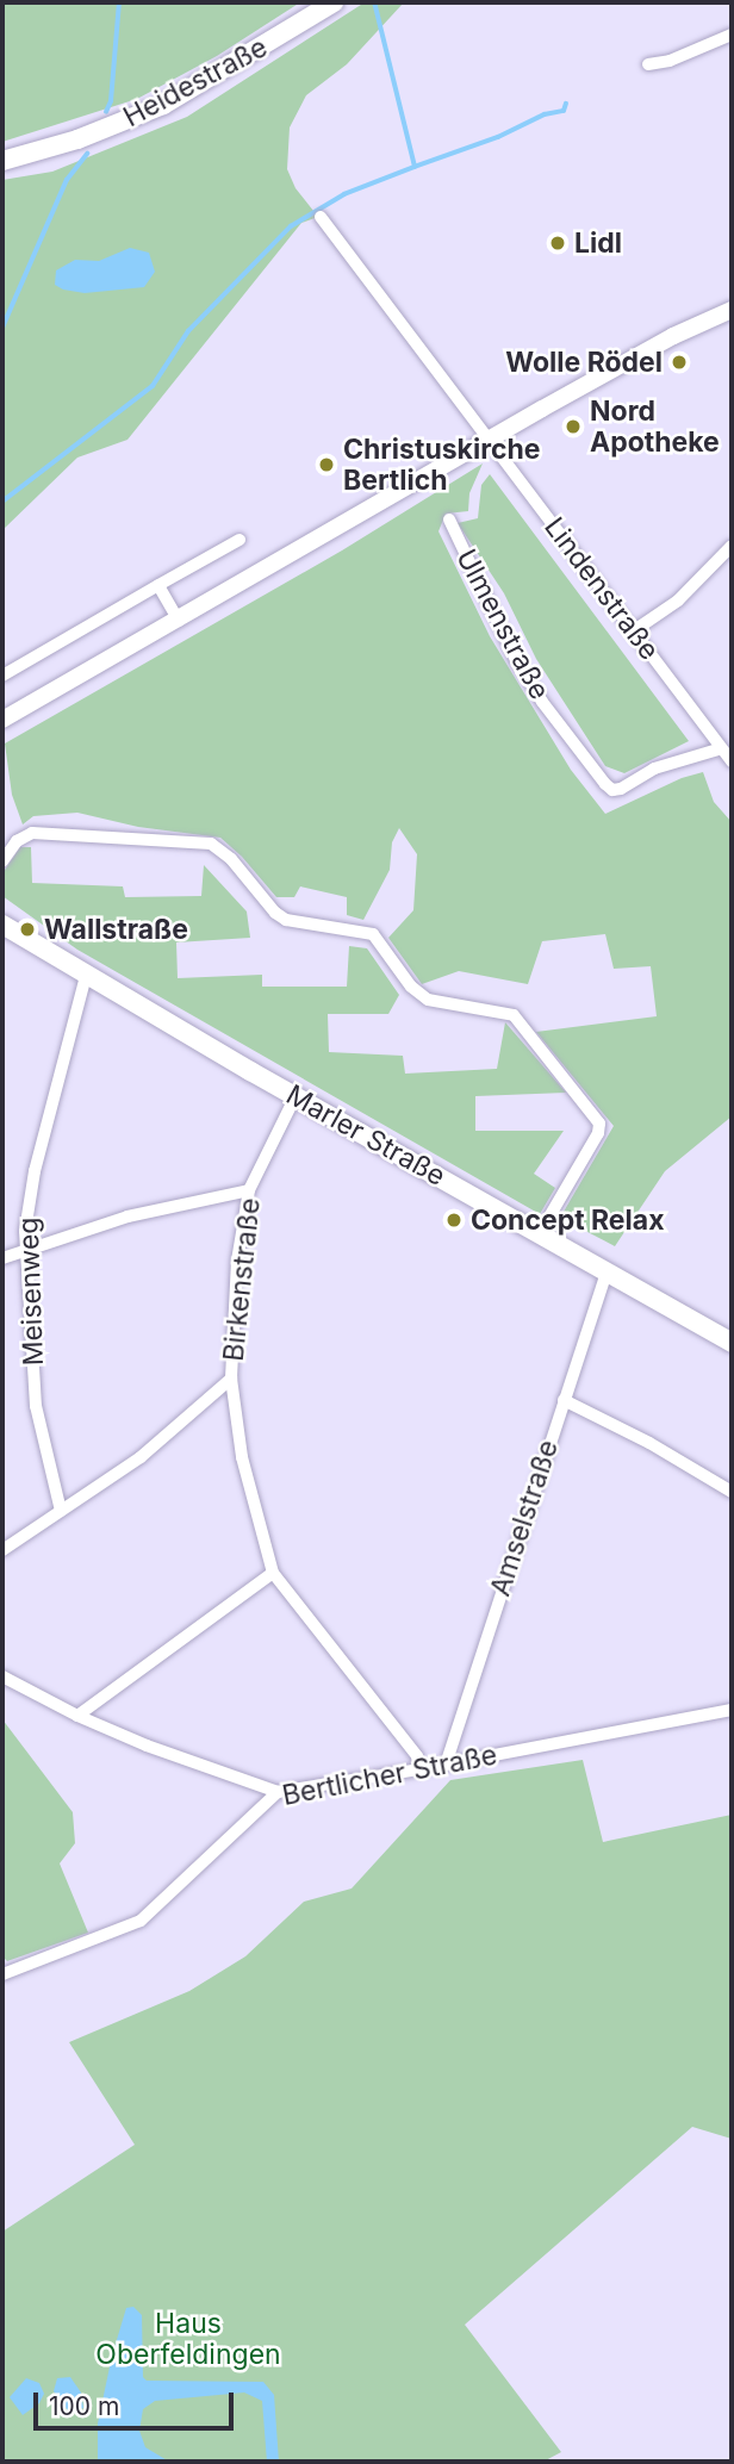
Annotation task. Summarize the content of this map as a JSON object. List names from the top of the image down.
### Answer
{
  "streets": {
    "main road": ["Heidestraße", "Marler Straße"],
    "street": [
      "Lindenstraße",
      "Ulmenstraße",
      "Birkenstraße",
      "Meisenweg",
      "Amselstraße",
      "Bertlicher Straße"
    ]
  },
  "crossings": [
    ["Lindenstraße", "Ulmenstraße"],
    ["Marler Straße", "Birkenstraße"],
    ["Marler Straße", "Meisenweg"],
    ["Marler Straße", "Amselstraße"],
    ["Birkenstraße", "Bertlicher Straße"],
    ["Amselstraße", "Bertlicher Straße"]
  ],
  "parks": ["Haus Oberfeldingen"],
  "places": [
    "Lidl",
    "Wolle Rödel",
    "Nord Apotheke",
    "Christuskirche Bertlich",
    "Wallstraße",
    "Concept Relax"
  ],
  "scale_bar": "100 m"
}
